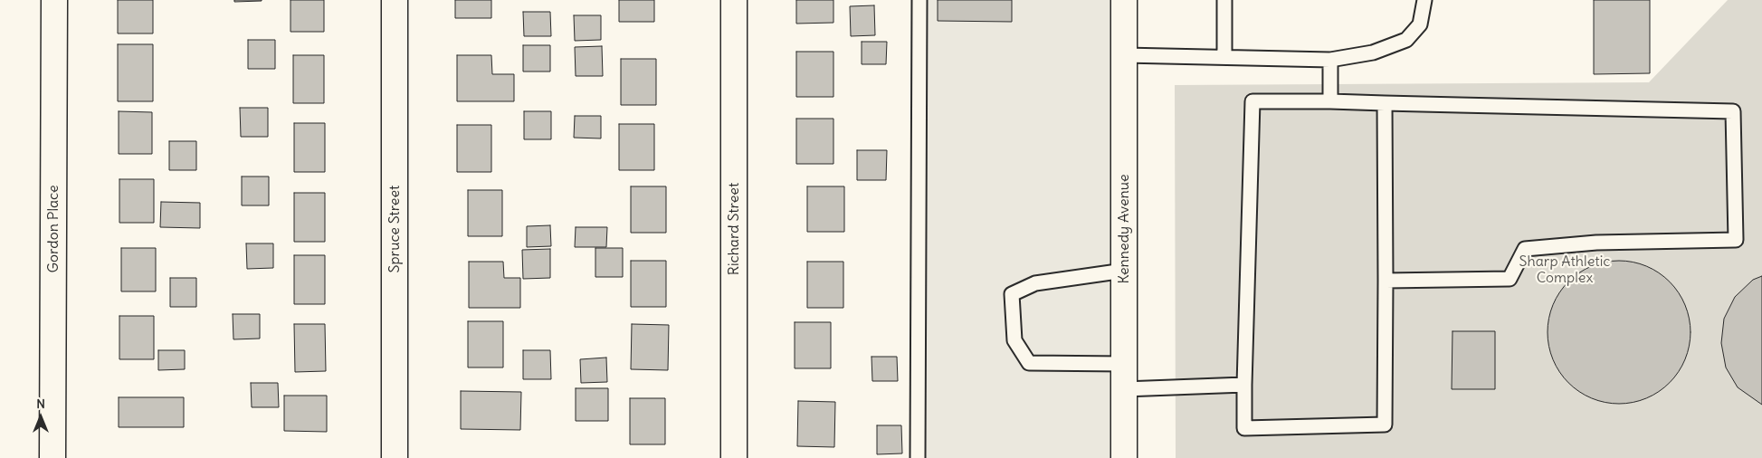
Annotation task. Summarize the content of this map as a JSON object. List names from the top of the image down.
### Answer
{
  "streets": {
    "street": [
      "Gordon Place",
      "Spruce Street",
      "Richard Street",
      "Kennedy Avenue"
    ]
  },
  "parks": ["Sharp Athletic Complex"],
  "north": "top"
}
